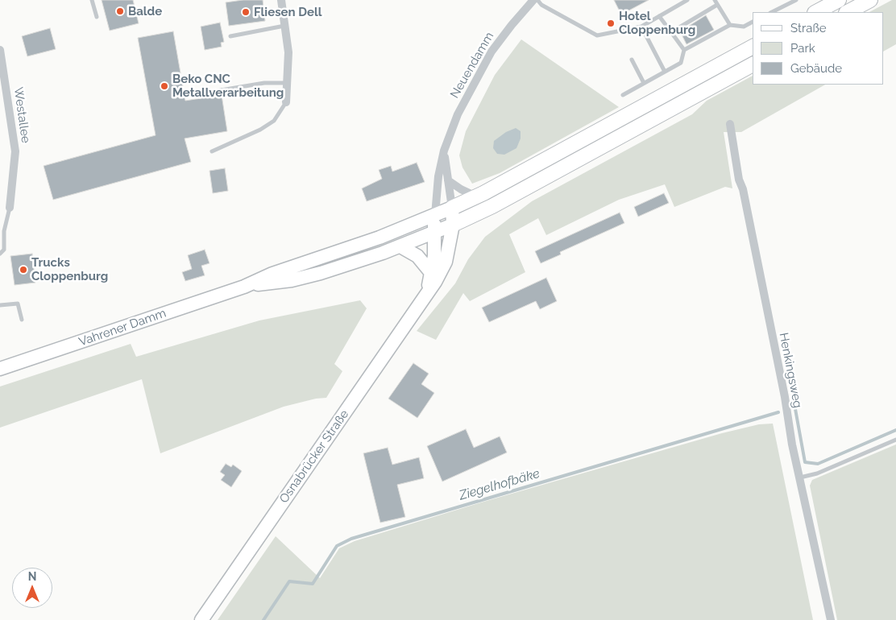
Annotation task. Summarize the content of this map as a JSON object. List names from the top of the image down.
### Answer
{
  "streets": {
    "main road": ["Vahrener Damm", "Osnabrücker Straße"],
    "street": ["Neuendamm", "Westallee", "Henkingsweg"]
  },
  "crossings": [
    ["Neuendamm", "Vahrener Damm"],
    ["Neuendamm", "Osnabrücker Straße"],
    ["Vahrener Damm", "Osnabrücker Straße"]
  ],
  "water": ["Ziegelhofbäke"],
  "places": [
    "Balde",
    "Fliesen Dell",
    "Hotel Cloppenburg",
    "Beko CNC Metallverarbeitung",
    "Trucks Cloppenburg"
  ],
  "legend": ["Straße", "Park", "Gebäude"],
  "north": "top"
}
